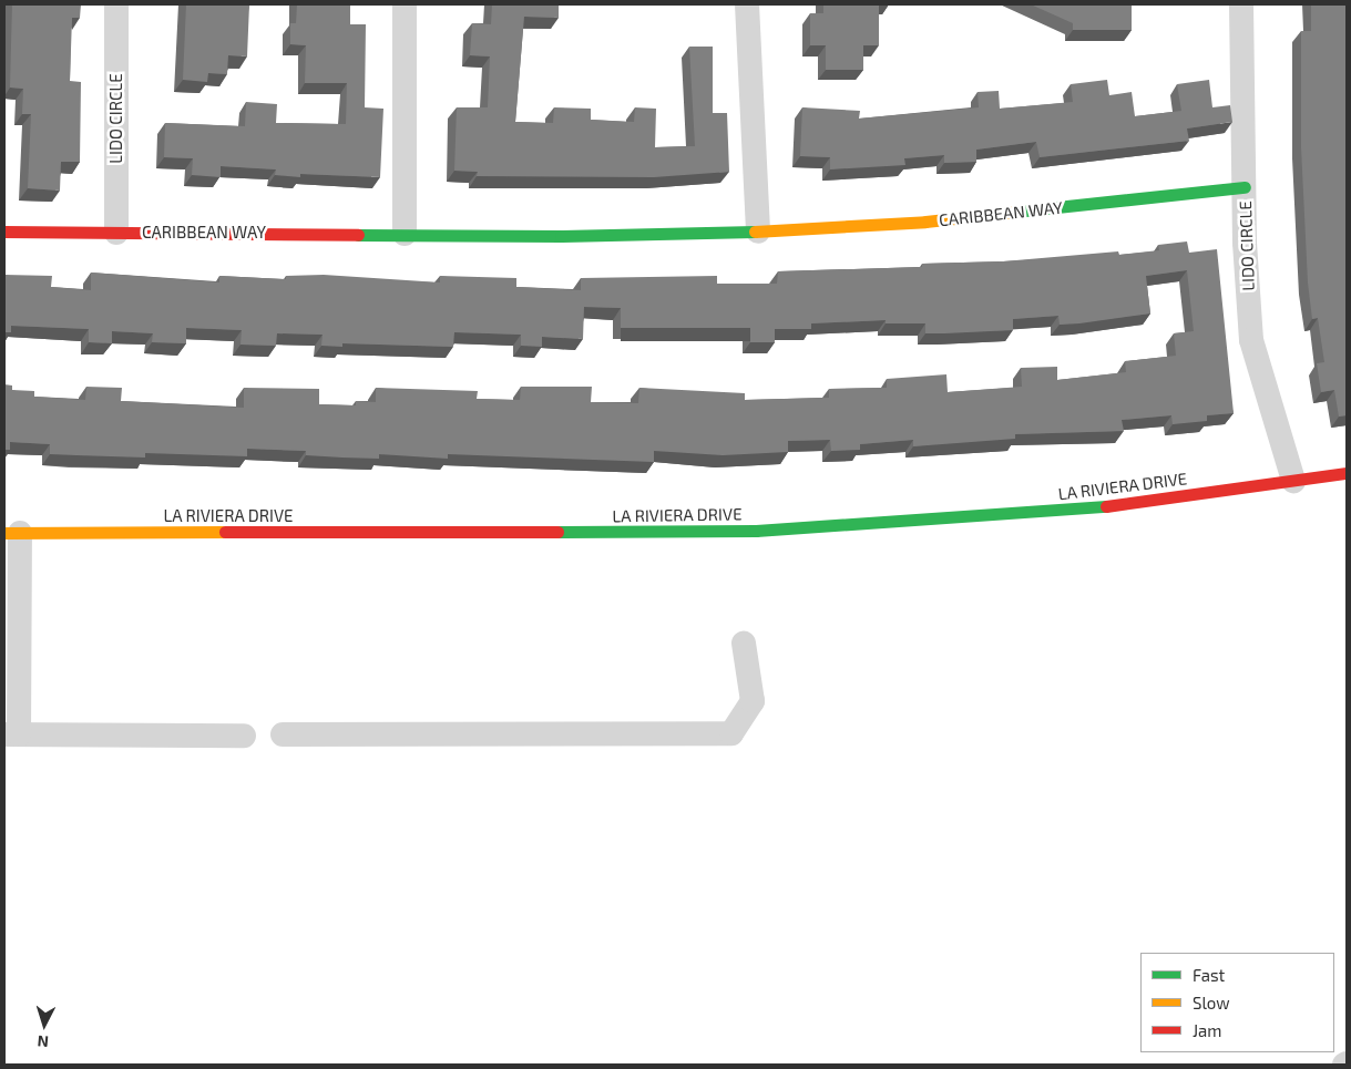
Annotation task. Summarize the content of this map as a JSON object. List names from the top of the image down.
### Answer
{
  "streets": {
    "street": ["LIDO CIRCLE", "CARIBBEAN WAY", "LA RIVIERA DRIVE"]
  },
  "crossings": [
    ["LIDO CIRCLE", "CARIBBEAN WAY"],
    ["LIDO CIRCLE", "LA RIVIERA DRIVE"]
  ],
  "legend": ["Fast", "Slow", "Jam"],
  "north": "bottom"
}
